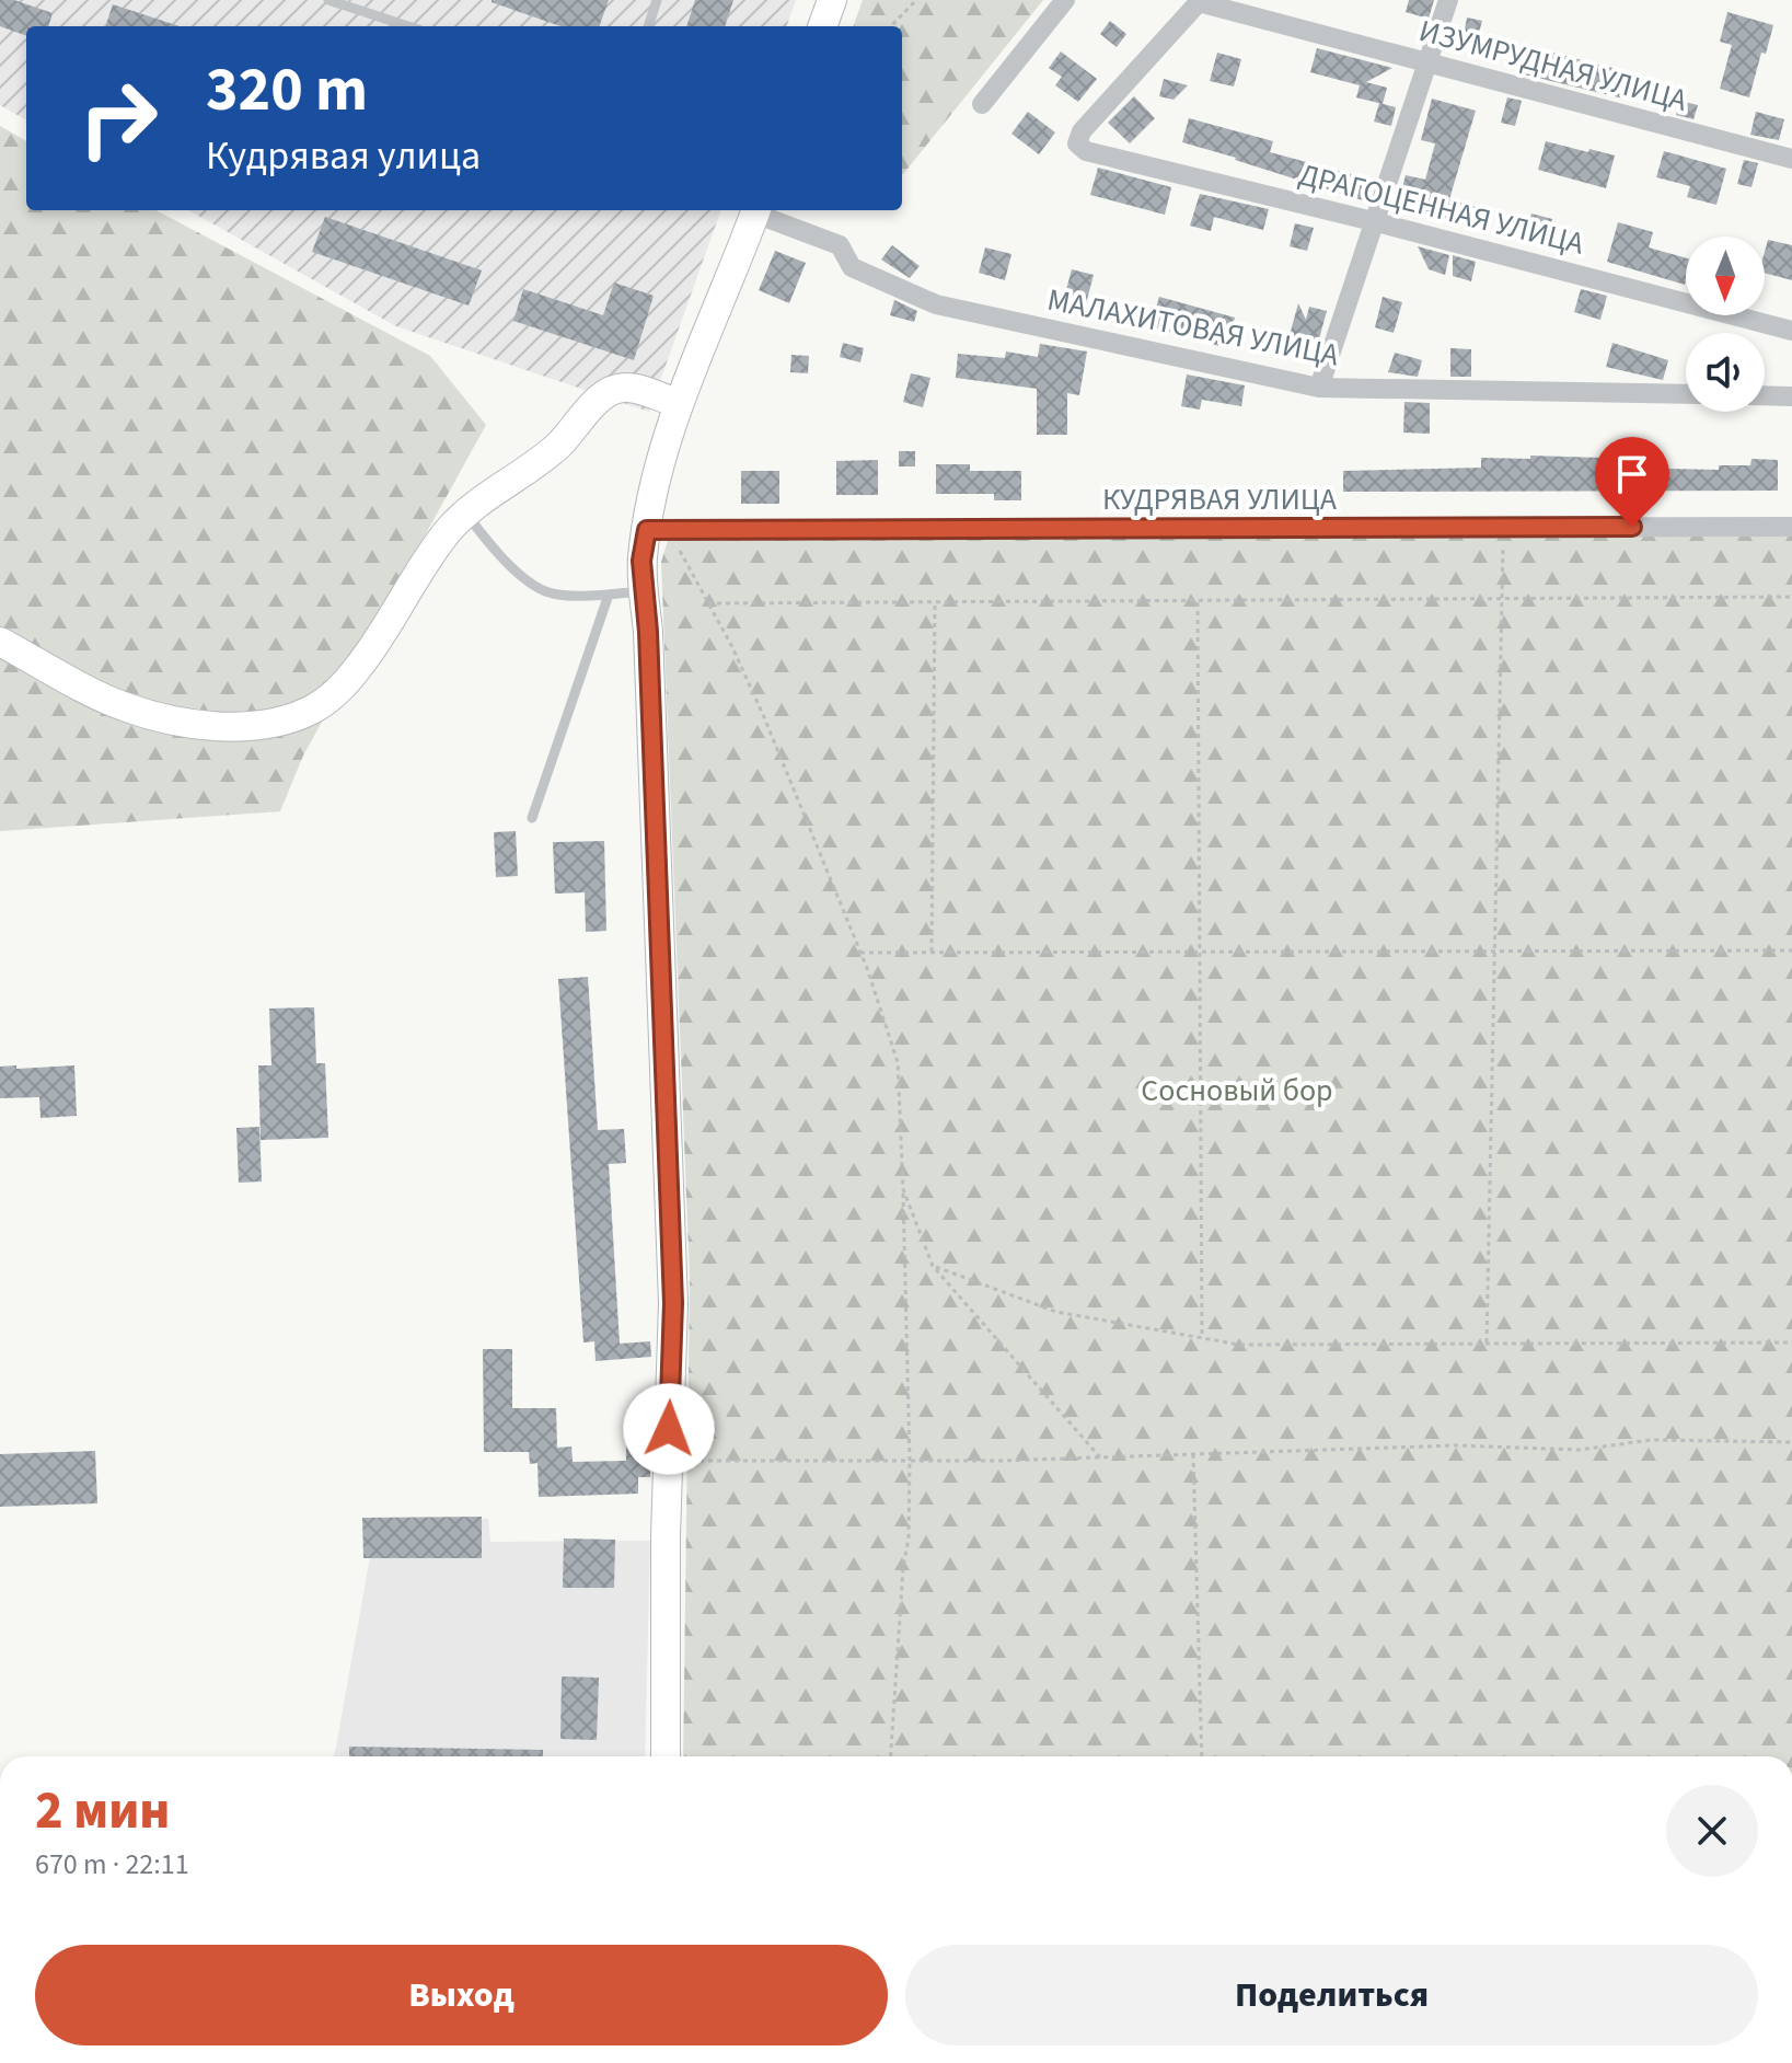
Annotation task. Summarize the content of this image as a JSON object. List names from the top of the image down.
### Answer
{
  "streets": {
    "street": [
      "ИЗУМРУДНАЯ УЛИЦА",
      "ДРАГОЦЕННАЯ УЛИЦА",
      "МАЛАХИТОВАЯ УЛИЦА",
      "КУДРЯВАЯ УЛИЦА"
    ]
  },
  "crossings": [
    ["ИЗУМРУДНАЯ УЛИЦА", "ДРАГОЦЕННАЯ УЛИЦА"]
  ],
  "parks": ["Сосновый бор"],
  "north": "bottom",
  "page": {
    "turn": ["320 m", "Кудрявая улица"],
    "heading": ["2 мин", "670 m · 22:11"],
    "buttons": ["Выход", "Поделиться"]
  }
}
